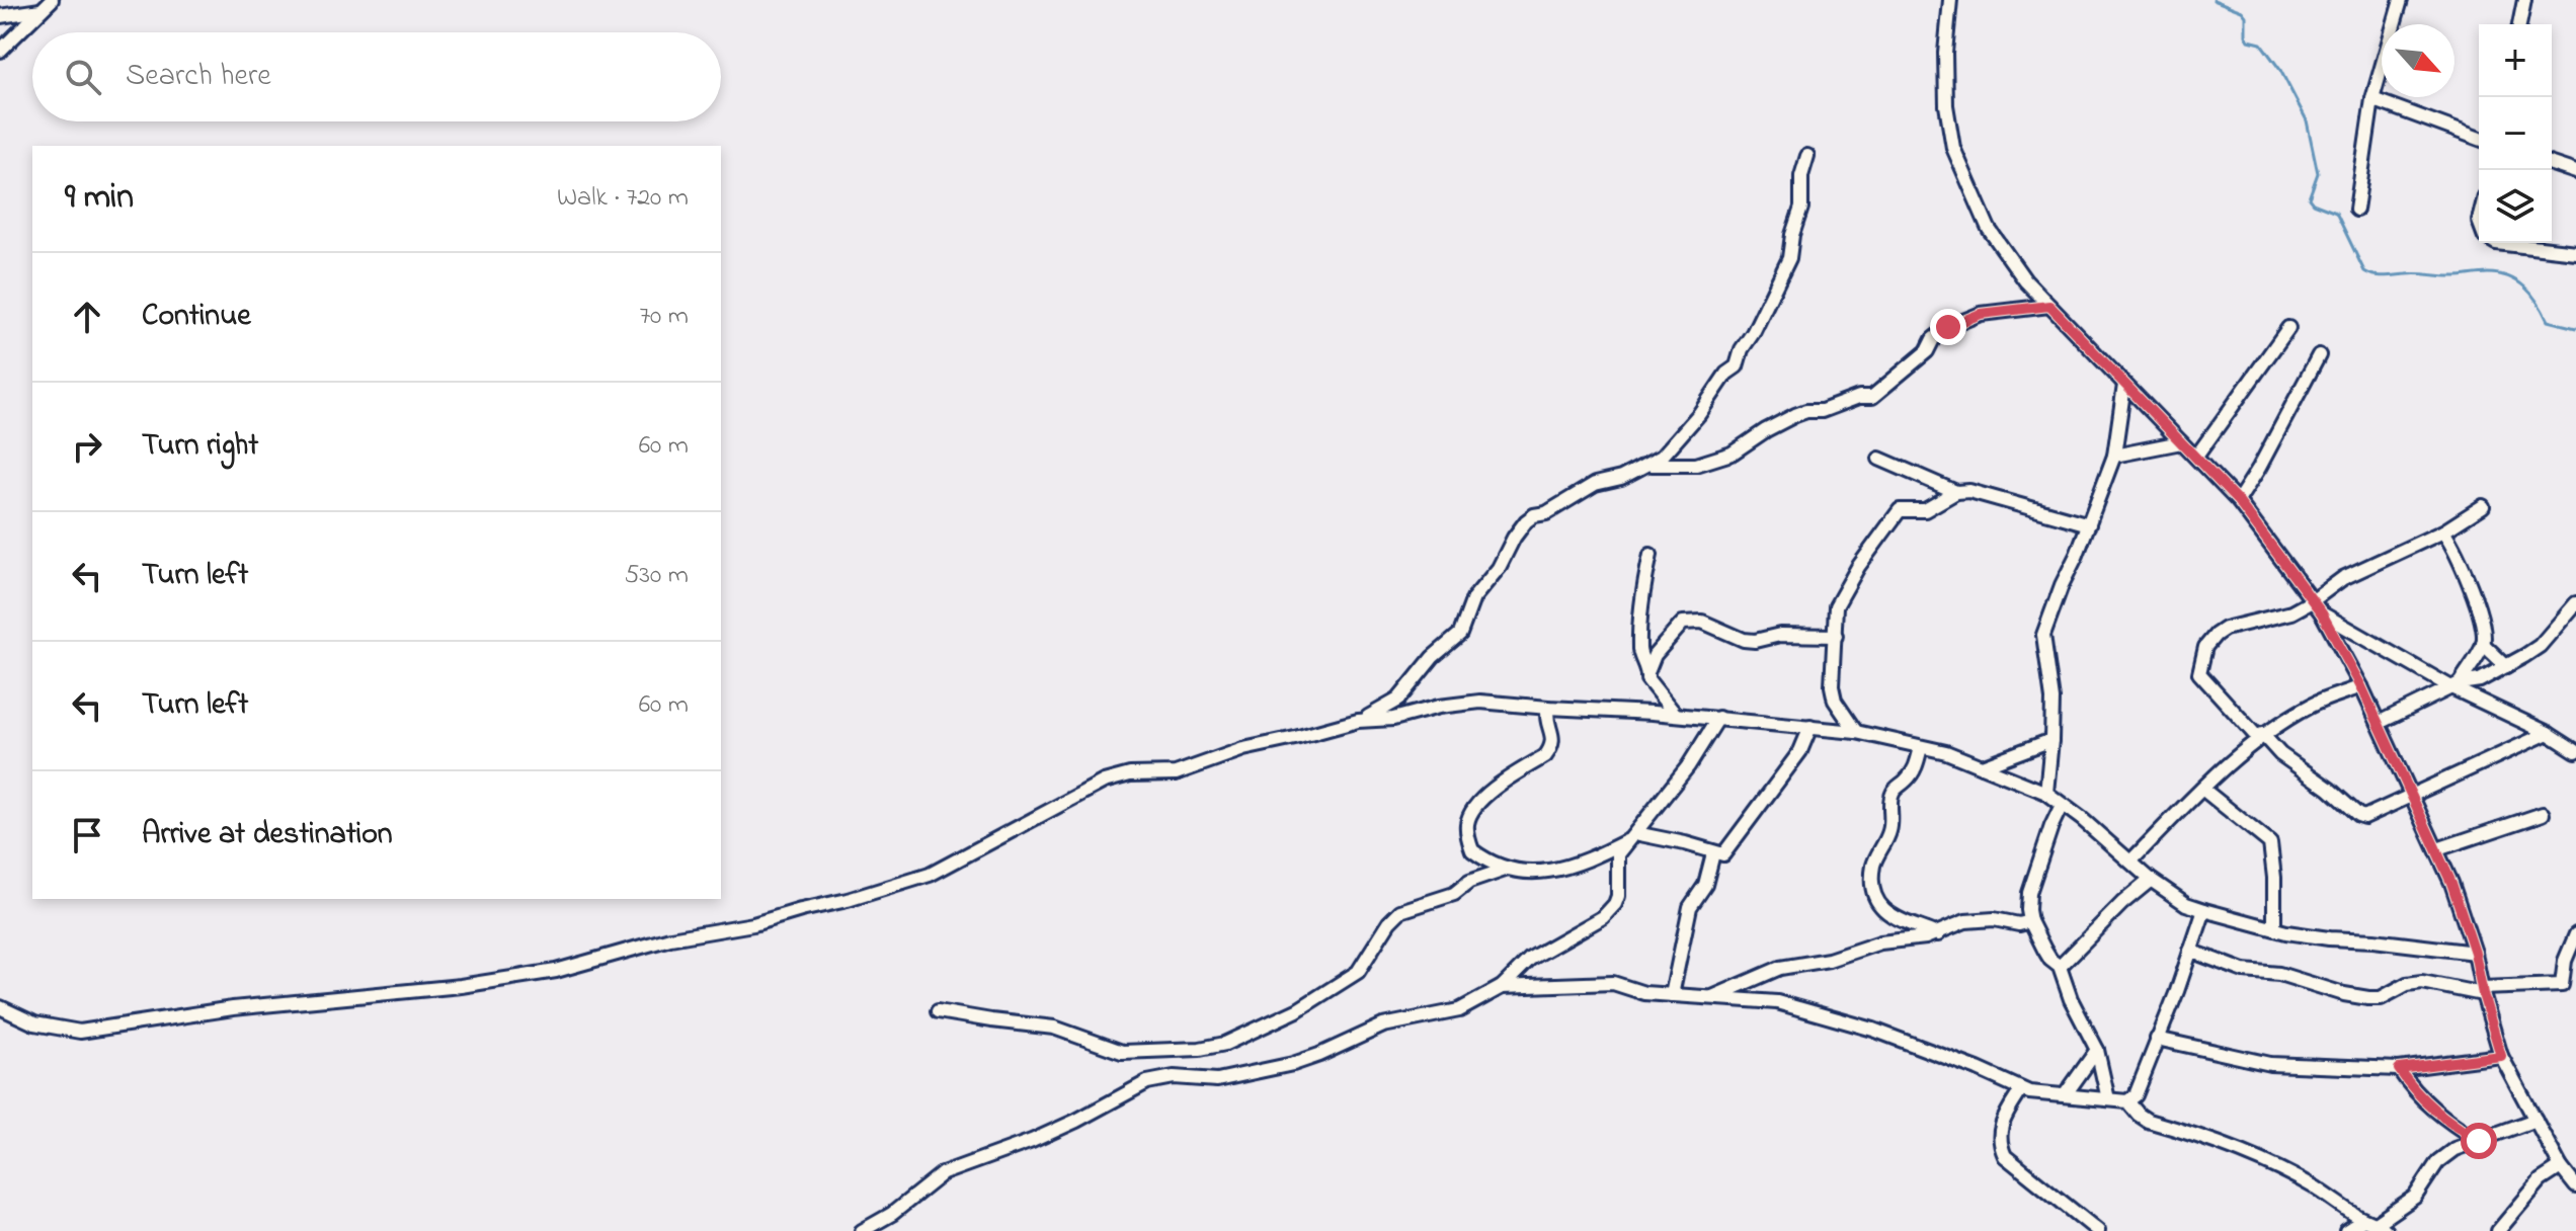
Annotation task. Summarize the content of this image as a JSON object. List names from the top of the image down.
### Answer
{
  "north": "bottom right",
  "page": {
    "map_buttons": ["+", "−"],
    "search": "Search here",
    "heading": ["9 min", "Walk · 720 m"],
    "list": [
      ["Continue", "70 m"],
      ["Turn right", "60 m"],
      ["Turn left", "530 m"],
      ["Turn left", "60 m"],
      "Arrive at destination"
    ]
  }
}
